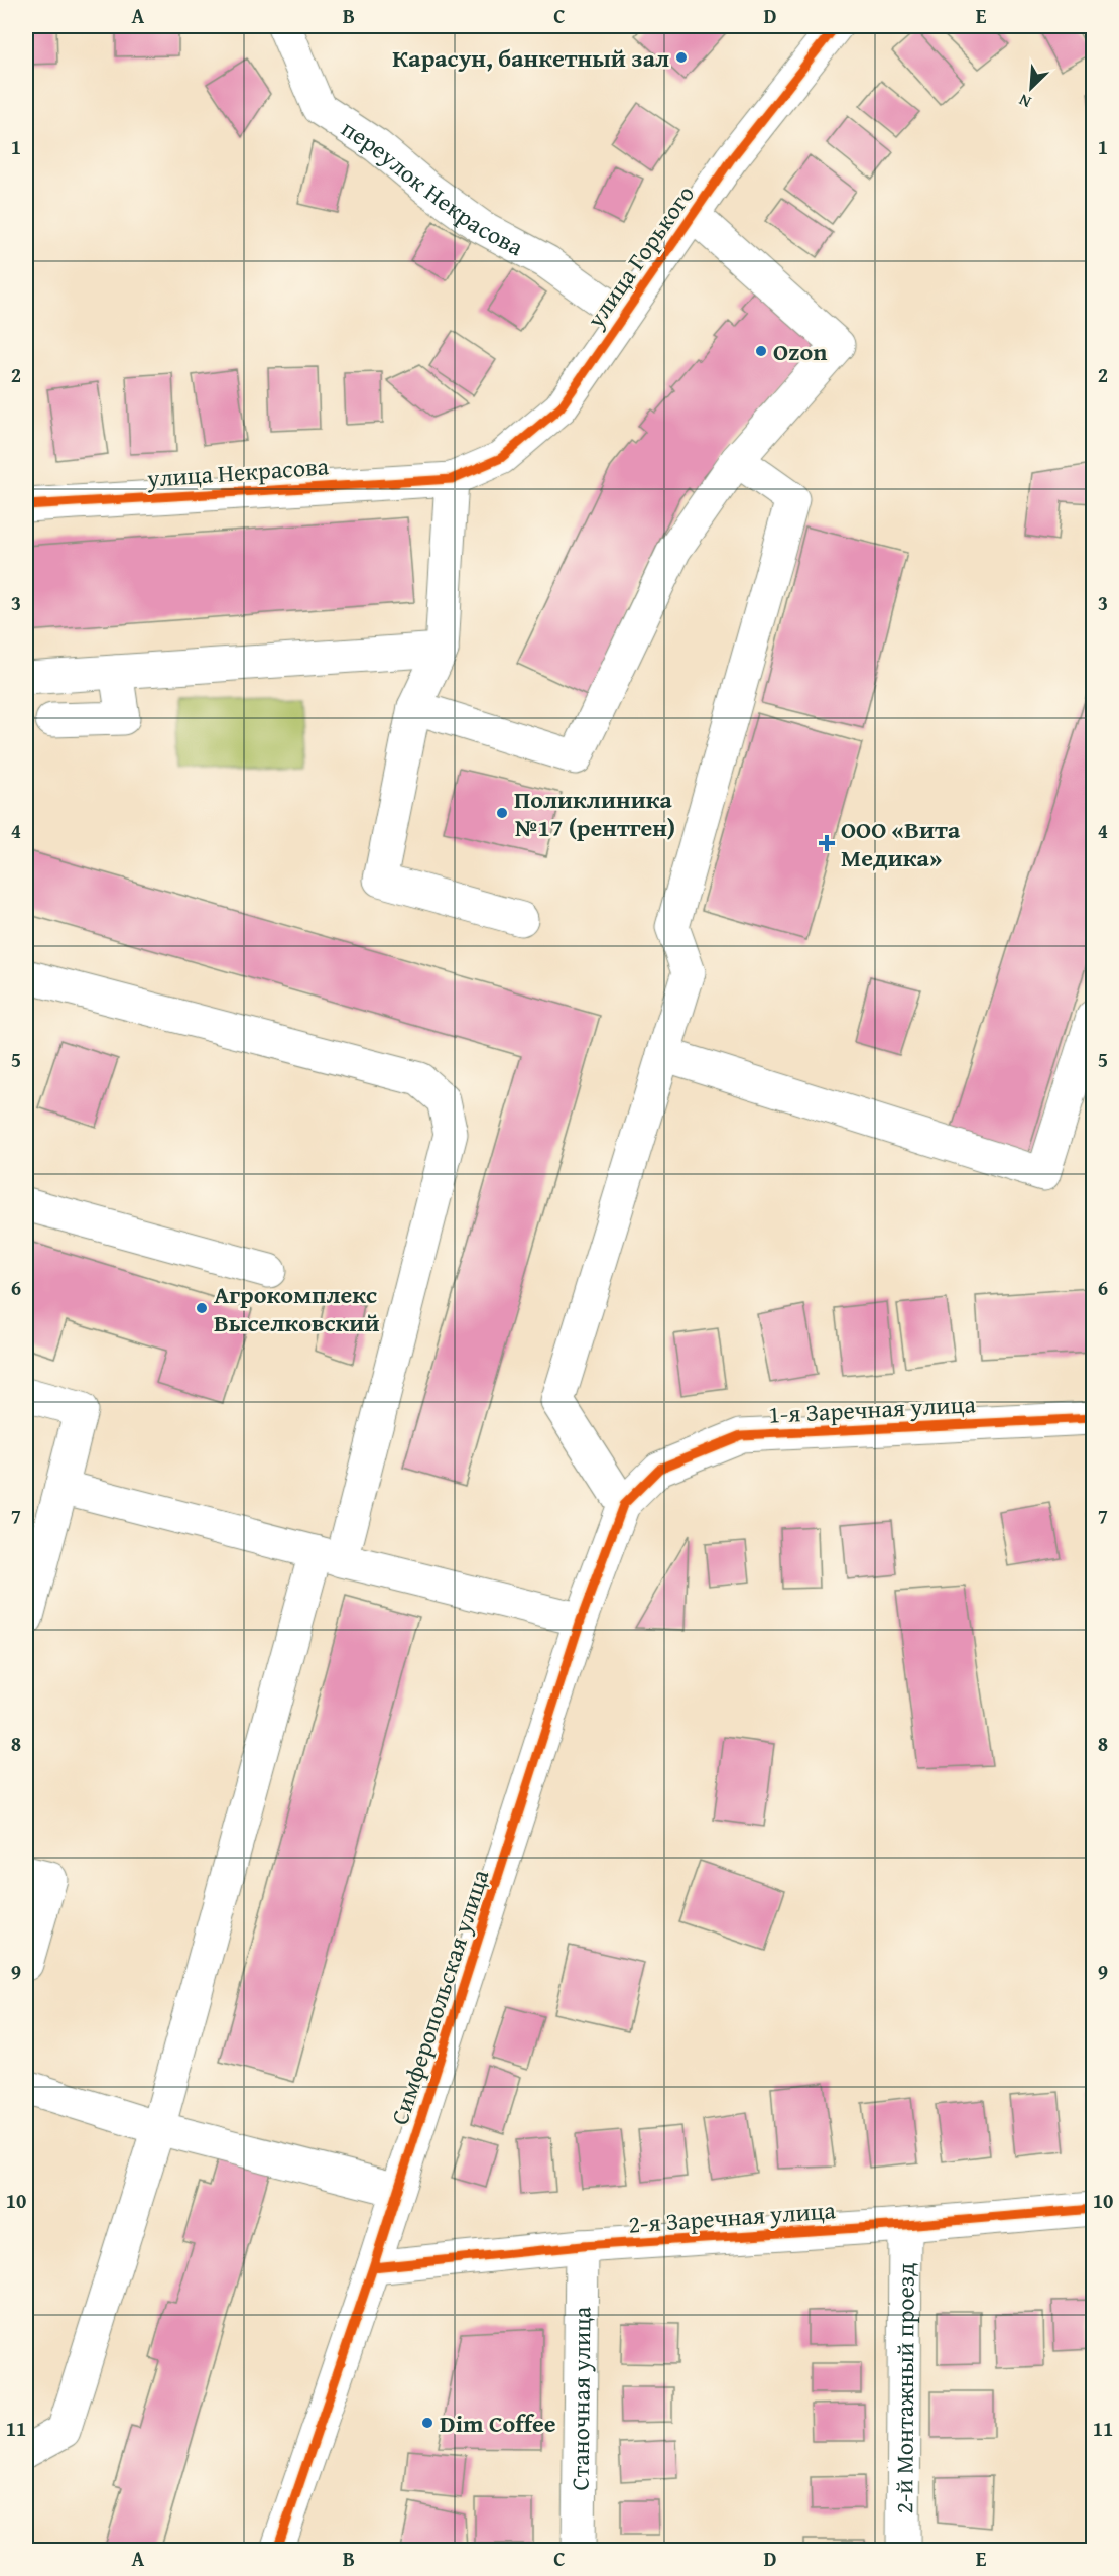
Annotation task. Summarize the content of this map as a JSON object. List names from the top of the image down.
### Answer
{
  "streets": {
    "street": [
      "переулок Некрасова",
      "улица Горького",
      "улица Некрасова",
      "1-я Заречная улица",
      "Симферопольская улица",
      "2-я Заречная улица",
      "2-й Монтажный проезд",
      "Станочная улица"
    ]
  },
  "crossings": [
    ["переулок Некрасова", "улица Горького"],
    ["улица Горького", "улица Некрасова"],
    ["1-я Заречная улица", "Симферопольская улица"],
    ["Симферопольская улица", "2-я Заречная улица"],
    ["2-я Заречная улица", "2-й Монтажный проезд"],
    ["2-я Заречная улица", "Станочная улица"]
  ],
  "places": {
    "other": [
      "Карасун, банкетный зал",
      "Ozon",
      "Поликлиника №17 (рентген)",
      "Агрокомплекс Выселковский",
      "Dim Coffee"
    ],
    "health": ["ООО «Вита Медика»"]
  },
  "north": "bottom left",
  "grid": {
    "columns": [
      "A",
      "B",
      "C",
      "D",
      "E"
    ],
    "rows": [
      "1",
      "2",
      "3",
      "4",
      "5",
      "6",
      "7",
      "8",
      "9",
      "10",
      "11"
    ]
  }
}
